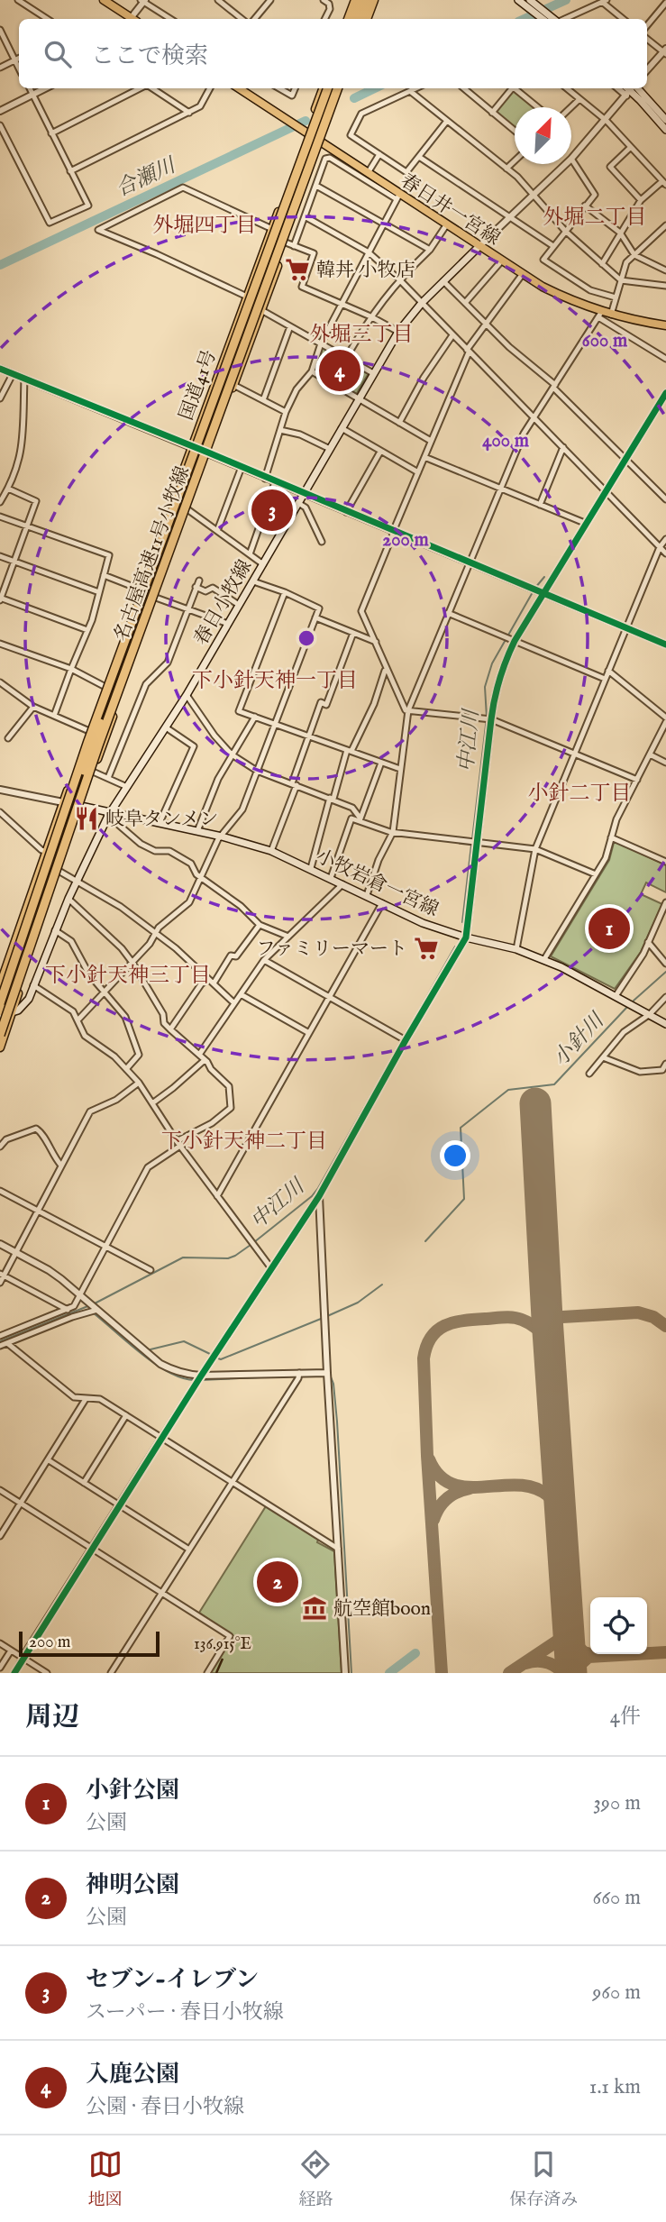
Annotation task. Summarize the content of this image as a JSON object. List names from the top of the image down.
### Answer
{
  "streets": {
    "highway": ["名古屋高速11号小牧線"],
    "main road": [
      "春日井一宮線",
      "国道41号",
      "春日小牧線",
      "小牧岩倉一宮線"
    ]
  },
  "crossings": [
    ["春日井一宮線", "国道41号"],
    ["春日井一宮線", "春日小牧線"],
    ["国道41号", "春日小牧線"],
    ["国道41号", "小牧岩倉一宮線"],
    ["春日小牧線", "小牧岩倉一宮線"]
  ],
  "districts": [
    "外堀二丁目",
    "外堀四丁目",
    "外堀三丁目",
    "下小針天神一丁目",
    "小針二丁目",
    "下小針天神三丁目",
    "下小針天神二丁目"
  ],
  "water": ["合瀬川", "中江川", "小針川"],
  "places": {
    "supermarket": ["韓丼 小牧店", "ファミリーマート"],
    "restaurant": ["岐阜タンメン"],
    "museum": ["航空館boon"]
  },
  "scale_bar": "200 m",
  "north": "top right",
  "page": {
    "search": "ここで検索",
    "pins": [
      "4",
      "3",
      "1",
      "2"
    ],
    "scale": "200 m",
    "heading": ["周辺", "4件"],
    "list": [
      {
        "mark": "1",
        "name": "小針公園",
        "note": "公園",
        "value": "390 m"
      },
      {
        "mark": "2",
        "name": "神明公園",
        "note": "公園",
        "value": "660 m"
      },
      {
        "mark": "3",
        "name": "セブン-イレブン",
        "note": "スーパー · 春日小牧線",
        "value": "960 m"
      },
      {
        "mark": "4",
        "name": "入鹿公園",
        "note": "公園 · 春日小牧線",
        "value": "1.1 km"
      }
    ],
    "nav": ["地図", "経路", "保存済み"]
  },
  "coordinates": ["136.915°E"],
  "rings": ["600 m", "400 m", "200 m"]
}
